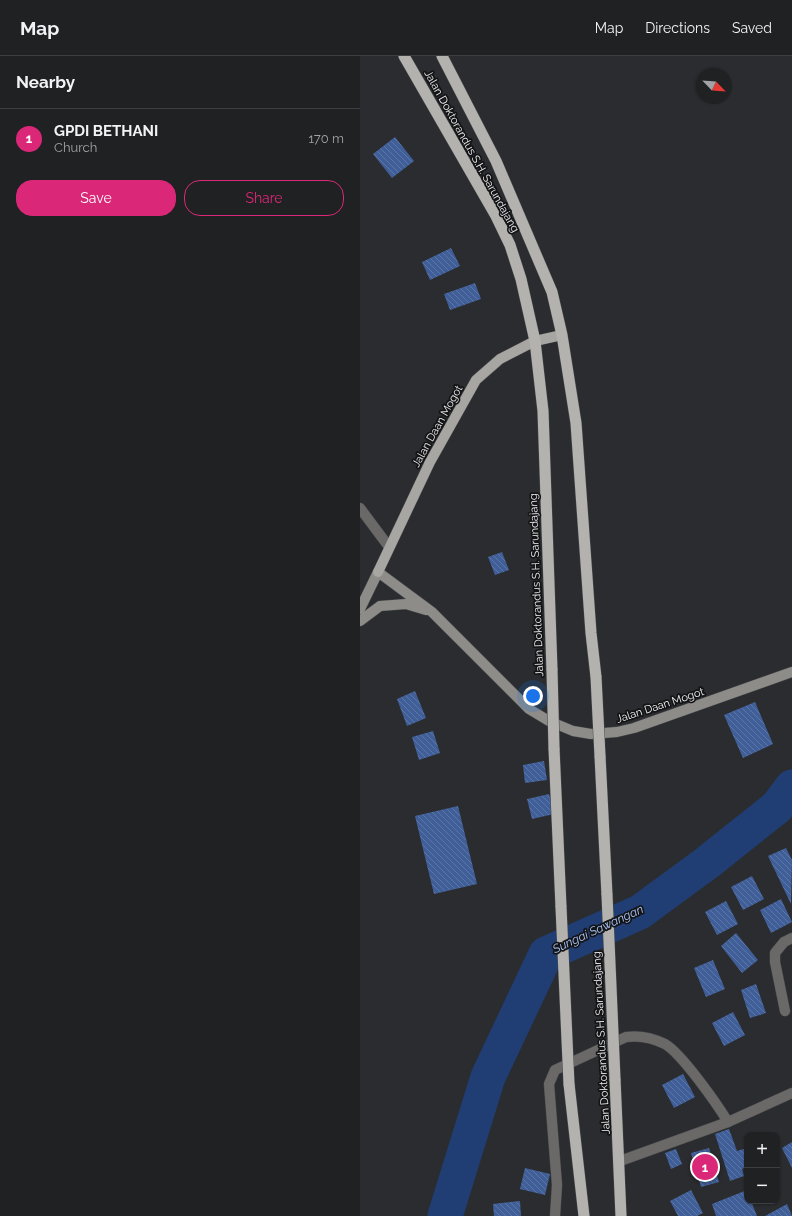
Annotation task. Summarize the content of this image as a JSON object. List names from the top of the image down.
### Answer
{
  "streets": {
    "highway": ["Jalan Doktorandus S.H. Sarundajang"],
    "main road": ["Jalan Daan Mogot"]
  },
  "crossings": [
    ["Jalan Doktorandus S.H. Sarundajang", "Jalan Daan Mogot"]
  ],
  "water": ["Sungai Sawangan"],
  "north": "bottom right",
  "page": {
    "header": "Map",
    "nav": ["Map", "Directions", "Saved"],
    "heading": "Nearby",
    "list": [
      {
        "mark": "1",
        "name": "GPDI BETHANI",
        "note": "Church",
        "value": "170 m"
      }
    ],
    "buttons": ["Save", "Share"],
    "map_buttons": ["+", "−"],
    "pins": "1"
  }
}
